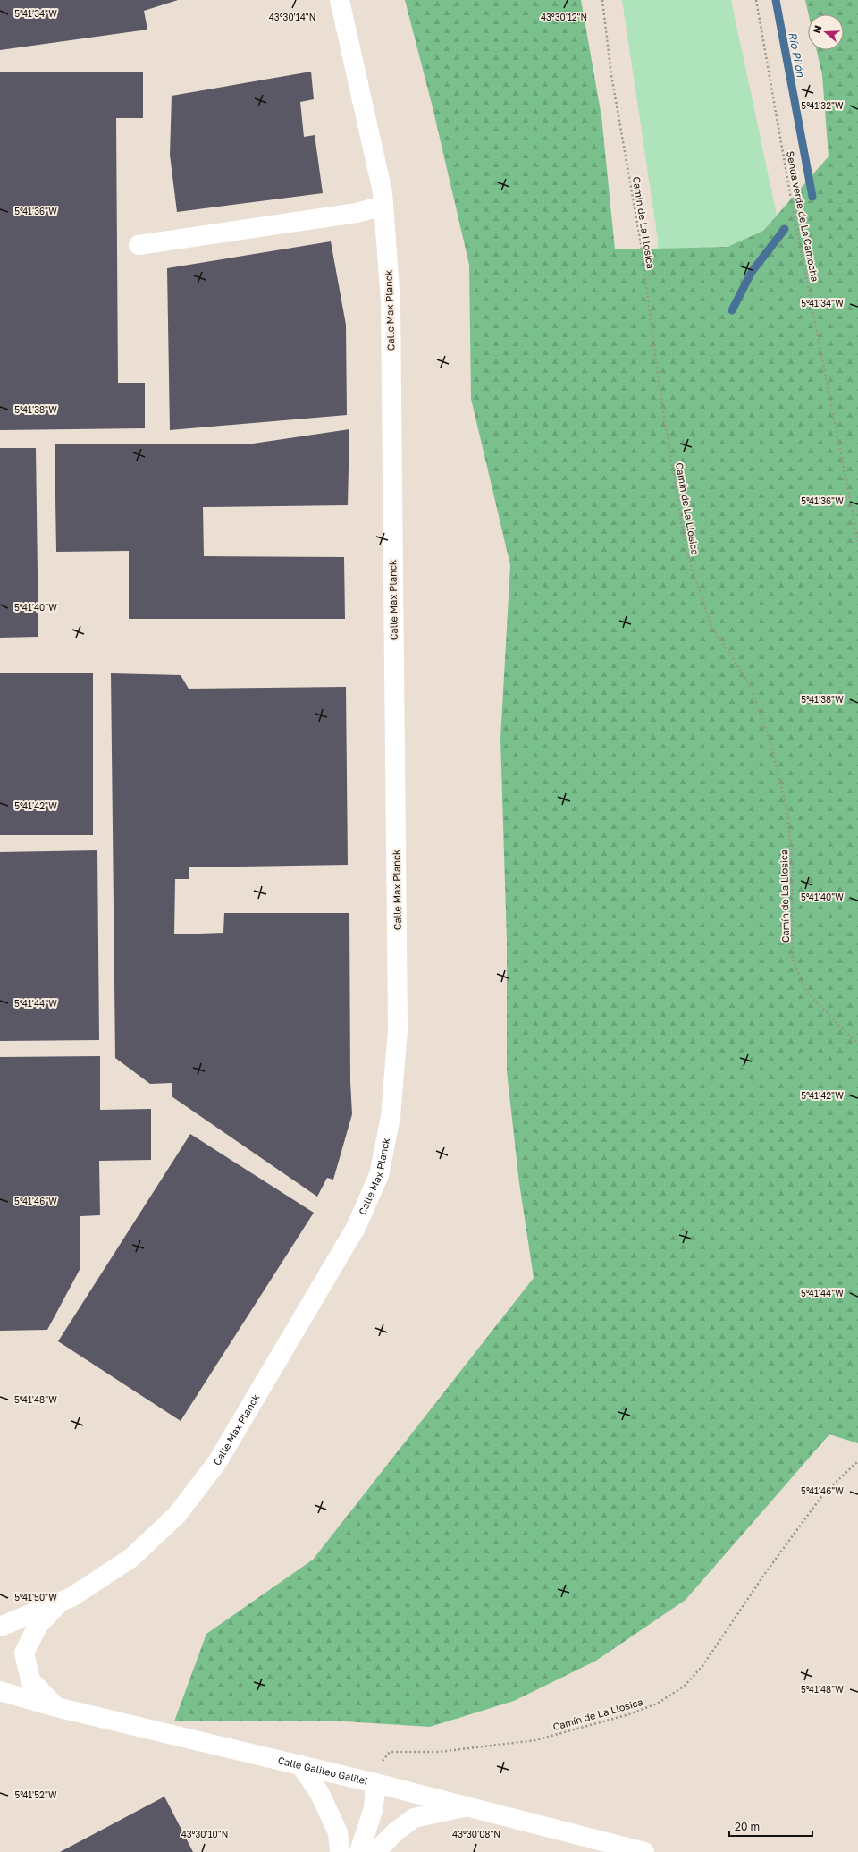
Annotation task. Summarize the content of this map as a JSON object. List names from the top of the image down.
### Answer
{
  "streets": {
    "street": ["Calle Max Planck", "Calle Galileo Galilei"],
    "path": ["Senda verde de La Camocha", "Camín de La Llosica"]
  },
  "crossings": [
    ["Camín de La Llosica", "Calle Galileo Galilei"]
  ],
  "water": ["Río Pilón"],
  "scale_bar": "20 m",
  "north": "left",
  "coordinates": [
    "5°41'34\"W",
    "43°30'14\"N",
    "43°30'12\"N",
    "5°41'32\"W",
    "5°41'36\"W",
    "5°41'38\"W",
    "5°41'40\"W",
    "5°41'42\"W",
    "5°41'44\"W",
    "5°41'46\"W",
    "5°41'48\"W",
    "5°41'50\"W",
    "5°41'52\"W",
    "43°30'10\"N",
    "43°30'08\"N"
  ]
}
